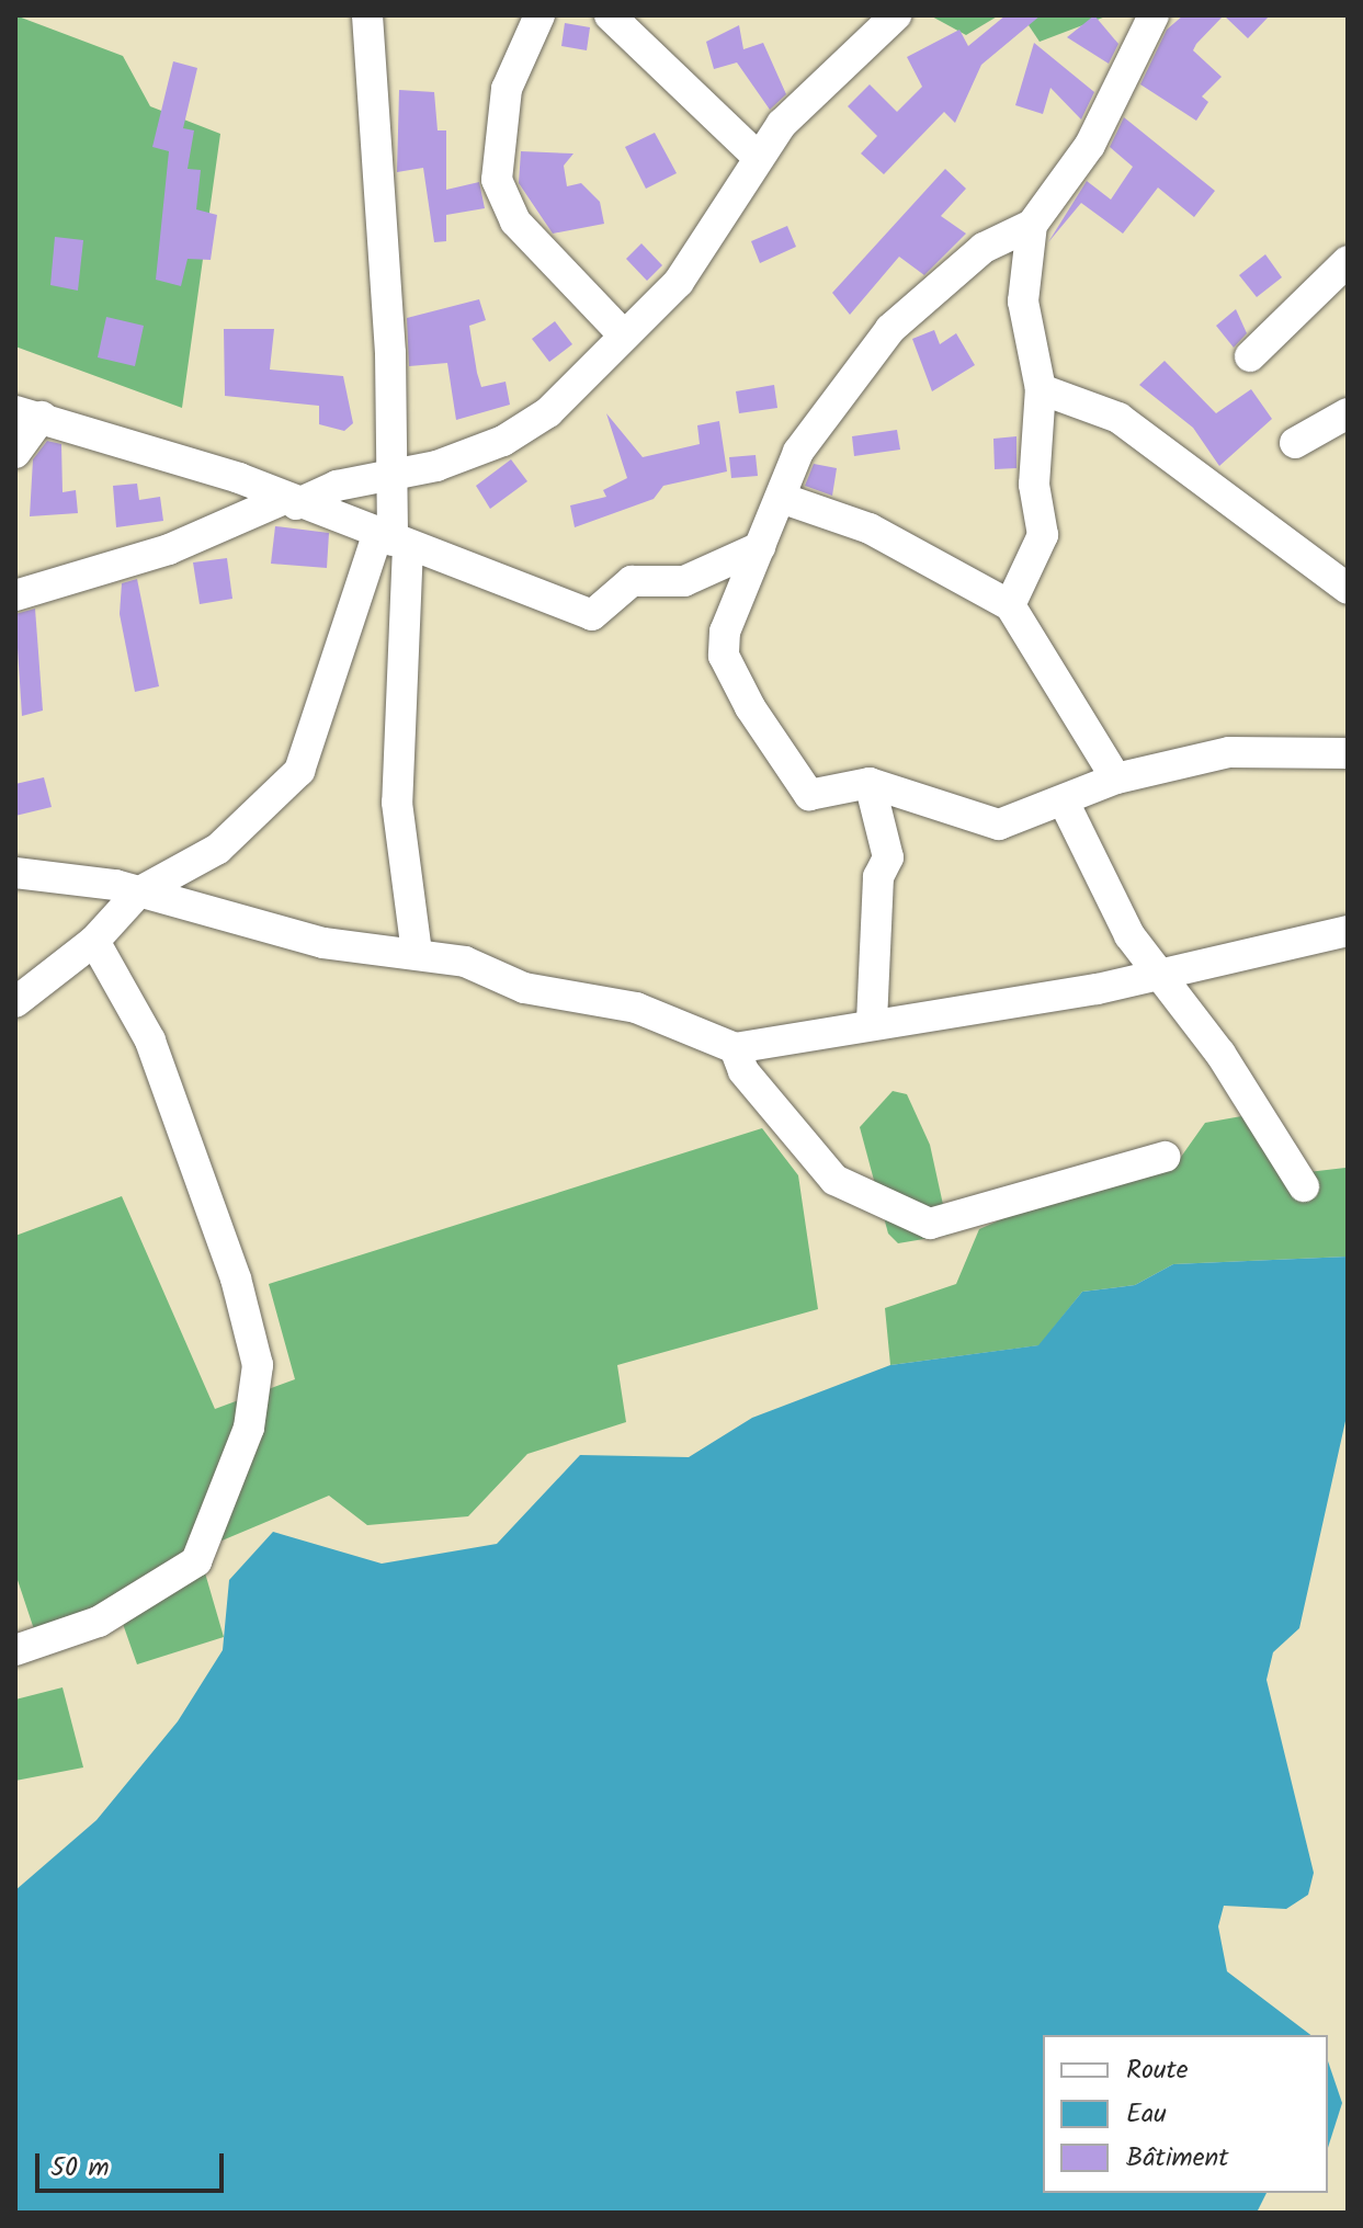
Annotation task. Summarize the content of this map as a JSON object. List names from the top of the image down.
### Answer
{
  "legend": ["Route", "Eau", "Bâtiment"],
  "scale_bar": "50 m"
}
